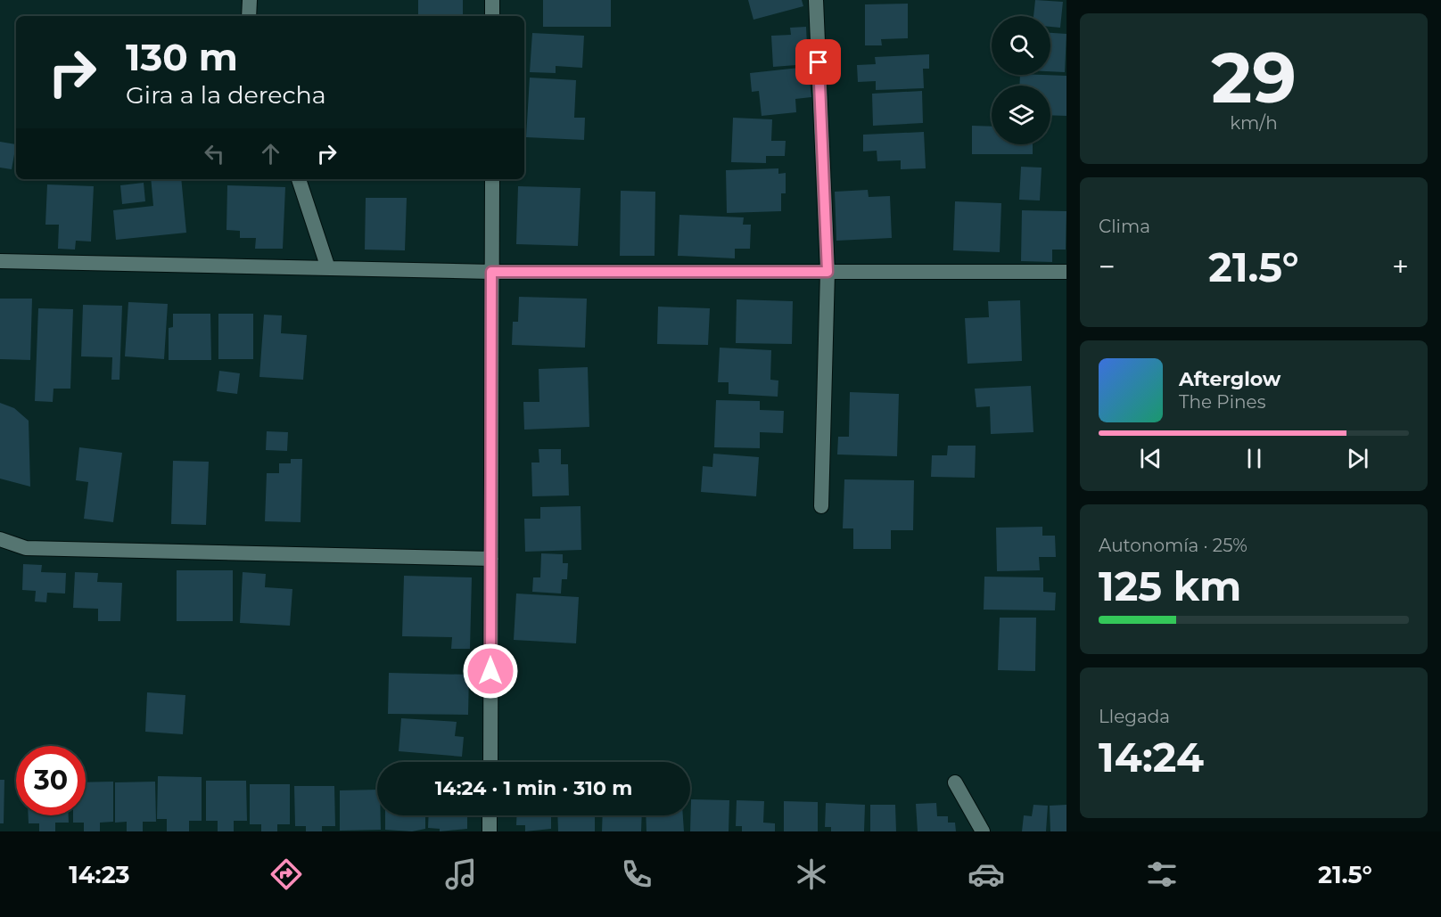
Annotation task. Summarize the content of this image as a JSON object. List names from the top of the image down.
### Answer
{
  "page": {
    "tile": [
      ["29", "km/h"],
      "Clima",
      ["Autonomía · 25%", "125 km"],
      ["Llegada", "14:24"]
    ],
    "turn": ["130 m", "Gira a la derecha"],
    "heat": ["−", "21.5°", "+"],
    "song": ["Afterglow", "The Pines"],
    "limit": "30",
    "trip": "14:24 · 1 min · 310 m",
    "tabs": ["14:23", "21.5°"]
  }
}
